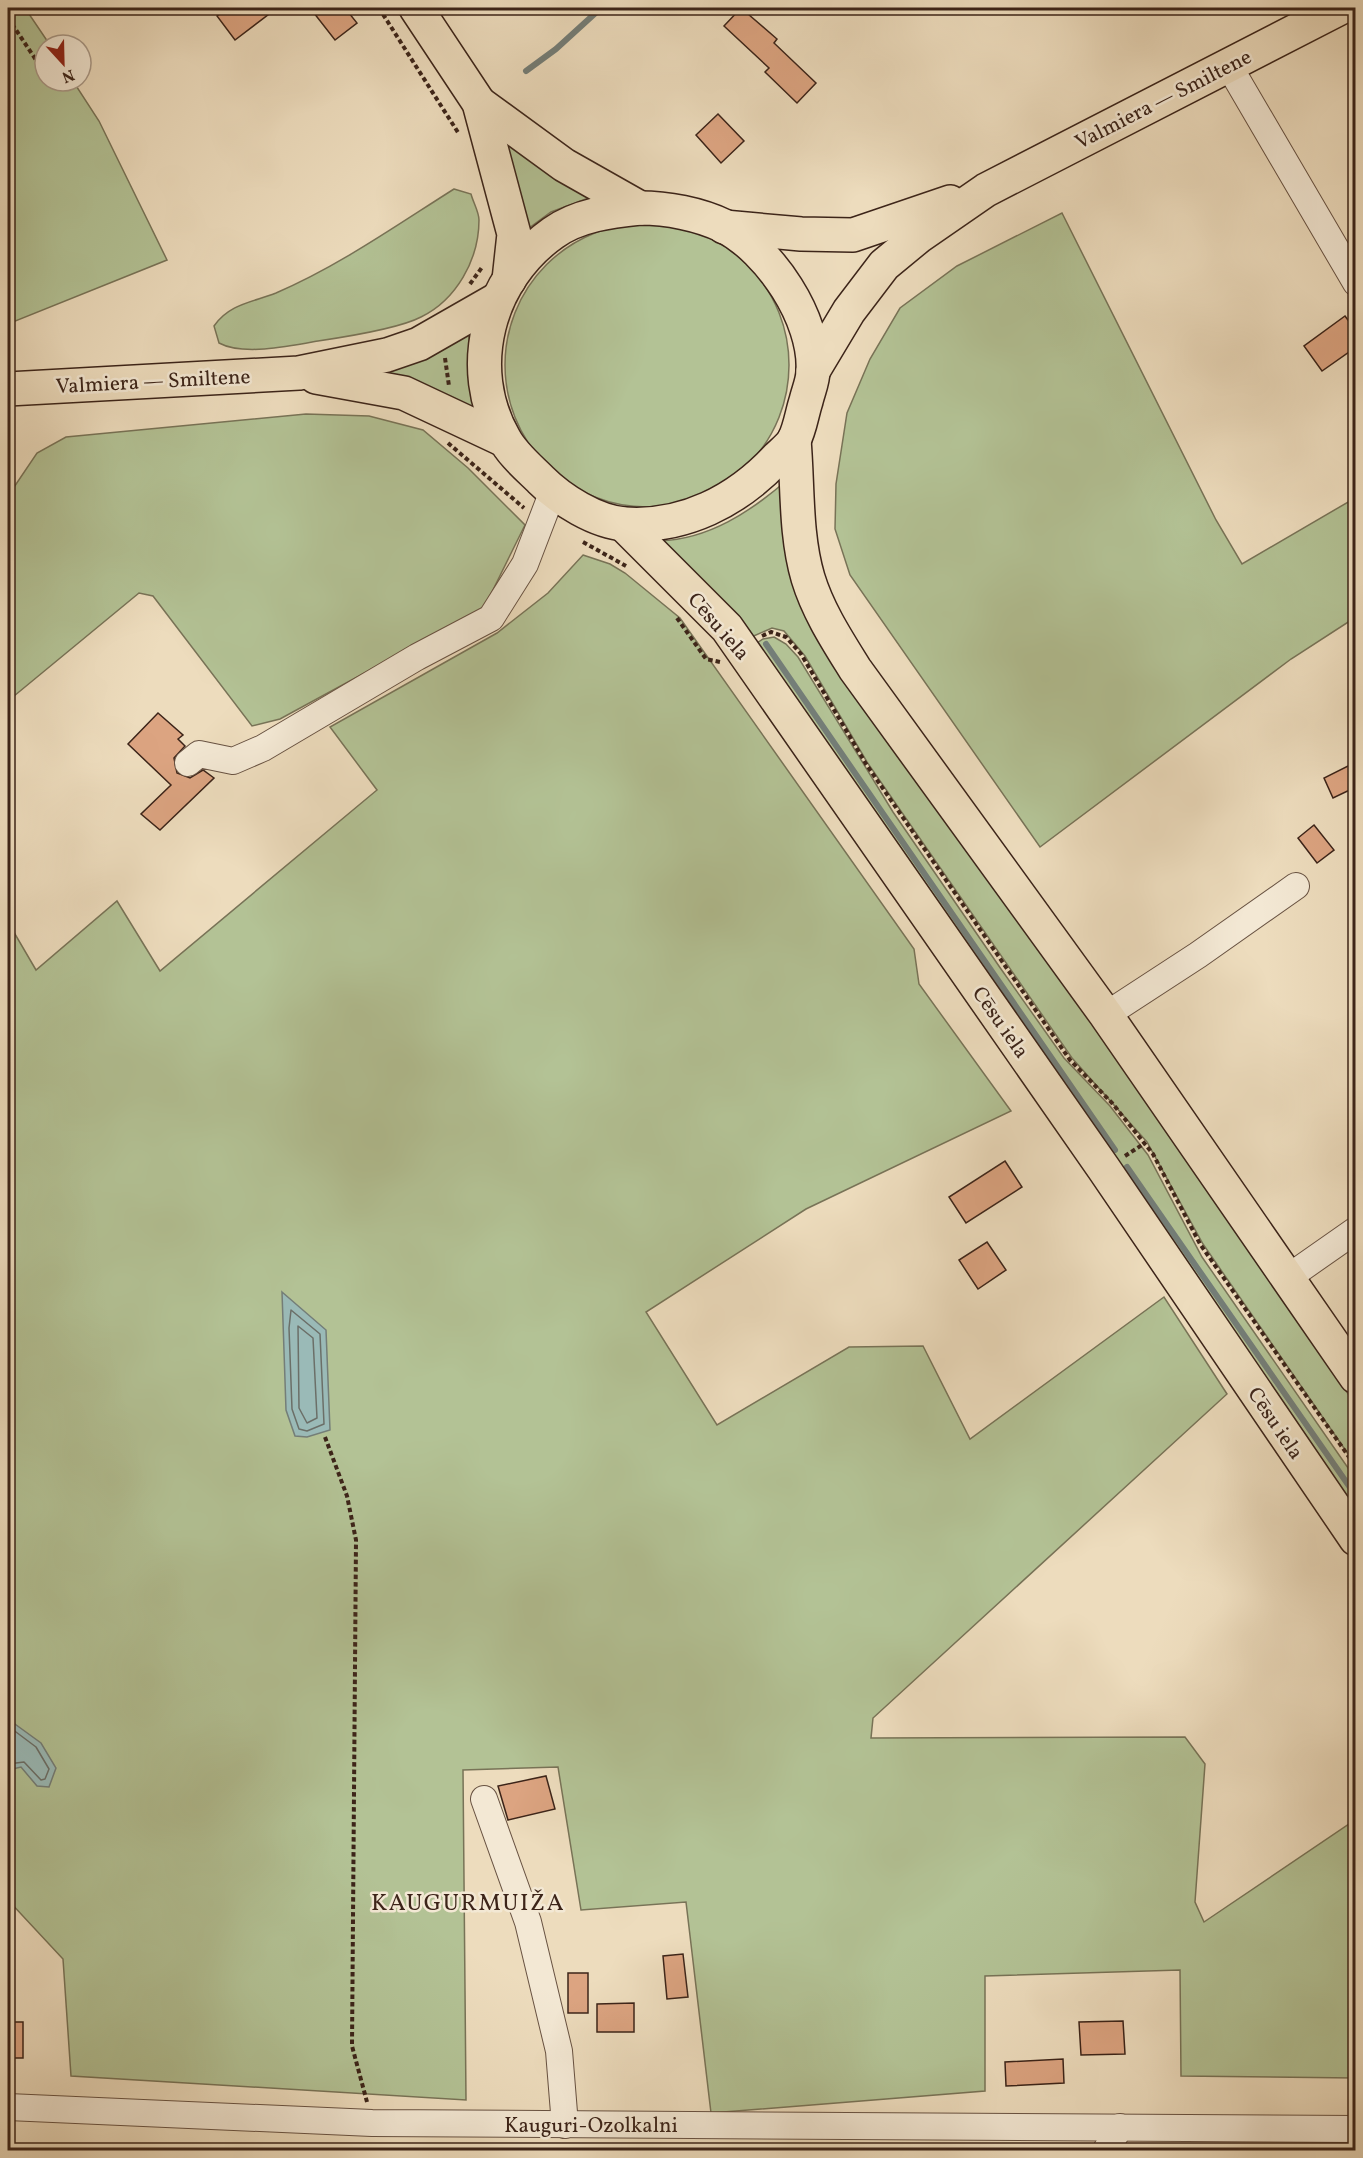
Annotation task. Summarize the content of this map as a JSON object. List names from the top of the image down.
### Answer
{
  "streets": {
    "main road": ["Valmiera — Smiltene", "Cēsu iela"],
    "street": ["Kauguri-Ozolkalni"]
  },
  "districts": ["KAUGURMUIŽA"],
  "north": "bottom"
}
